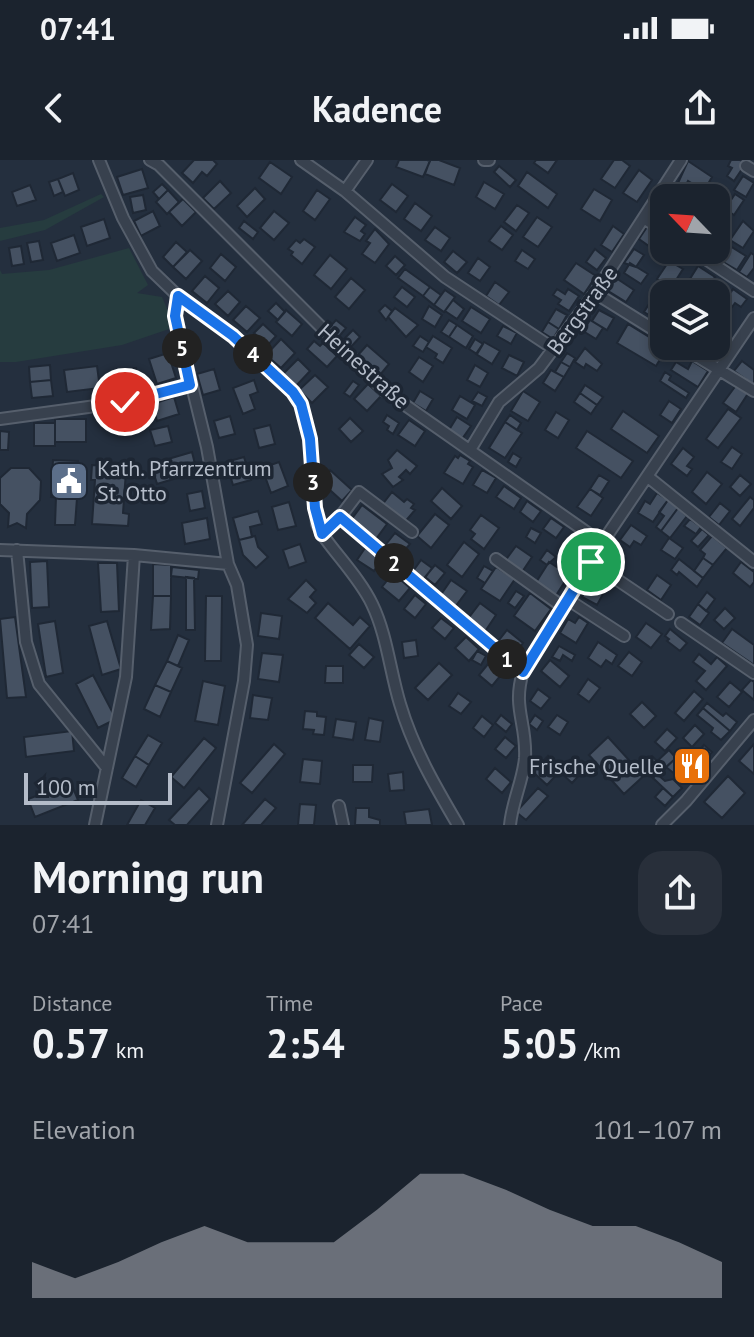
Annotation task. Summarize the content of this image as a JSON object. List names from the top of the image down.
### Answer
{
  "streets": {
    "street": ["Bergstraße", "Heinestraße"]
  },
  "crossings": [
    ["Bergstraße", "Heinestraße"]
  ],
  "places": {
    "public building": ["Kath. Pfarrzentrum St. Otto"],
    "restaurant": ["Frische Quelle"]
  },
  "scale_bar": "100 m",
  "north": "top left",
  "page": {
    "status": "07:41",
    "header": "Kadence",
    "pins": [
      "5",
      "4",
      "3",
      "2",
      "1"
    ],
    "scale": "100 m",
    "heading": ["Morning run", "07:41"],
    "stats": [
      ["Distance", "0.57 km"],
      ["Time", "2:54"],
      ["Pace", "5:05 /km"]
    ],
    "chart": ["Elevation", "101–107 m"]
  }
}
